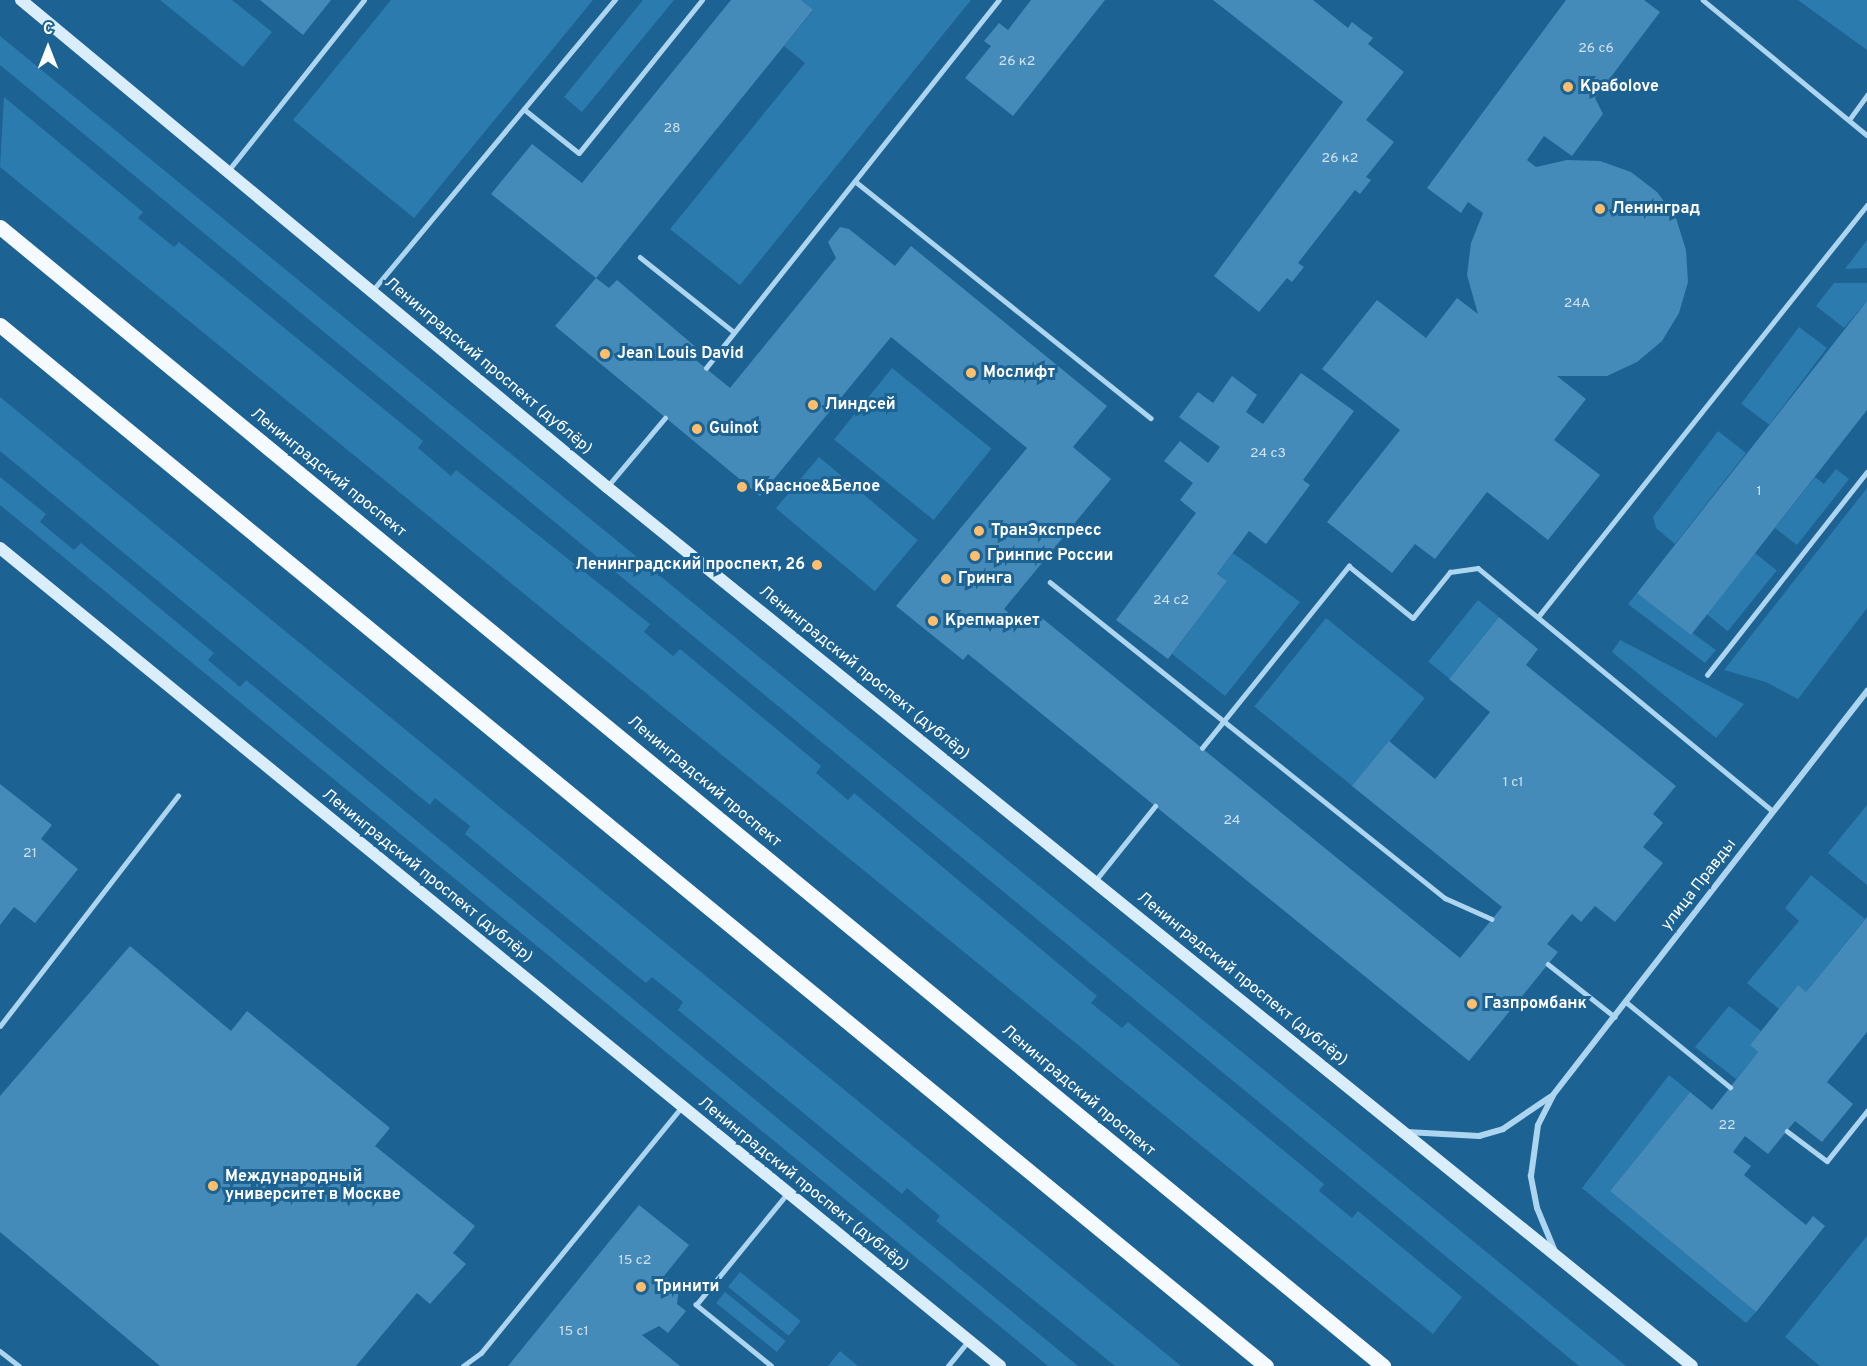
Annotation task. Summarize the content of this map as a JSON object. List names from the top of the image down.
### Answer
{
  "streets": {
    "main road": ["Ленинградский проспект (дублёр)", "Ленинградский проспект"],
    "street": ["улица Правды"]
  },
  "crossings": [
    ["Ленинградский проспект (дублёр)", "улица Правды"]
  ],
  "places": [
    "Крабоlove",
    "Ленинград",
    "Jean Louis David",
    "Мослифт",
    "Линдсей",
    "Guinot",
    "Красное&Белое",
    "ТранЭкспресс",
    "Гринпис России",
    "Ленинградский проспект, 26",
    "Гринга",
    "Крепмаркет",
    "Газпромбанк",
    "Международный университет в Москве",
    "Тринити"
  ],
  "house_numbers": [
    "26 с6",
    "26 к2",
    "28",
    "26 к2",
    "24А",
    "24 с3",
    "1",
    "24 с2",
    "1 с1",
    "24",
    "21",
    "22",
    "15 с2",
    "15 с1"
  ],
  "north": "top"
}
